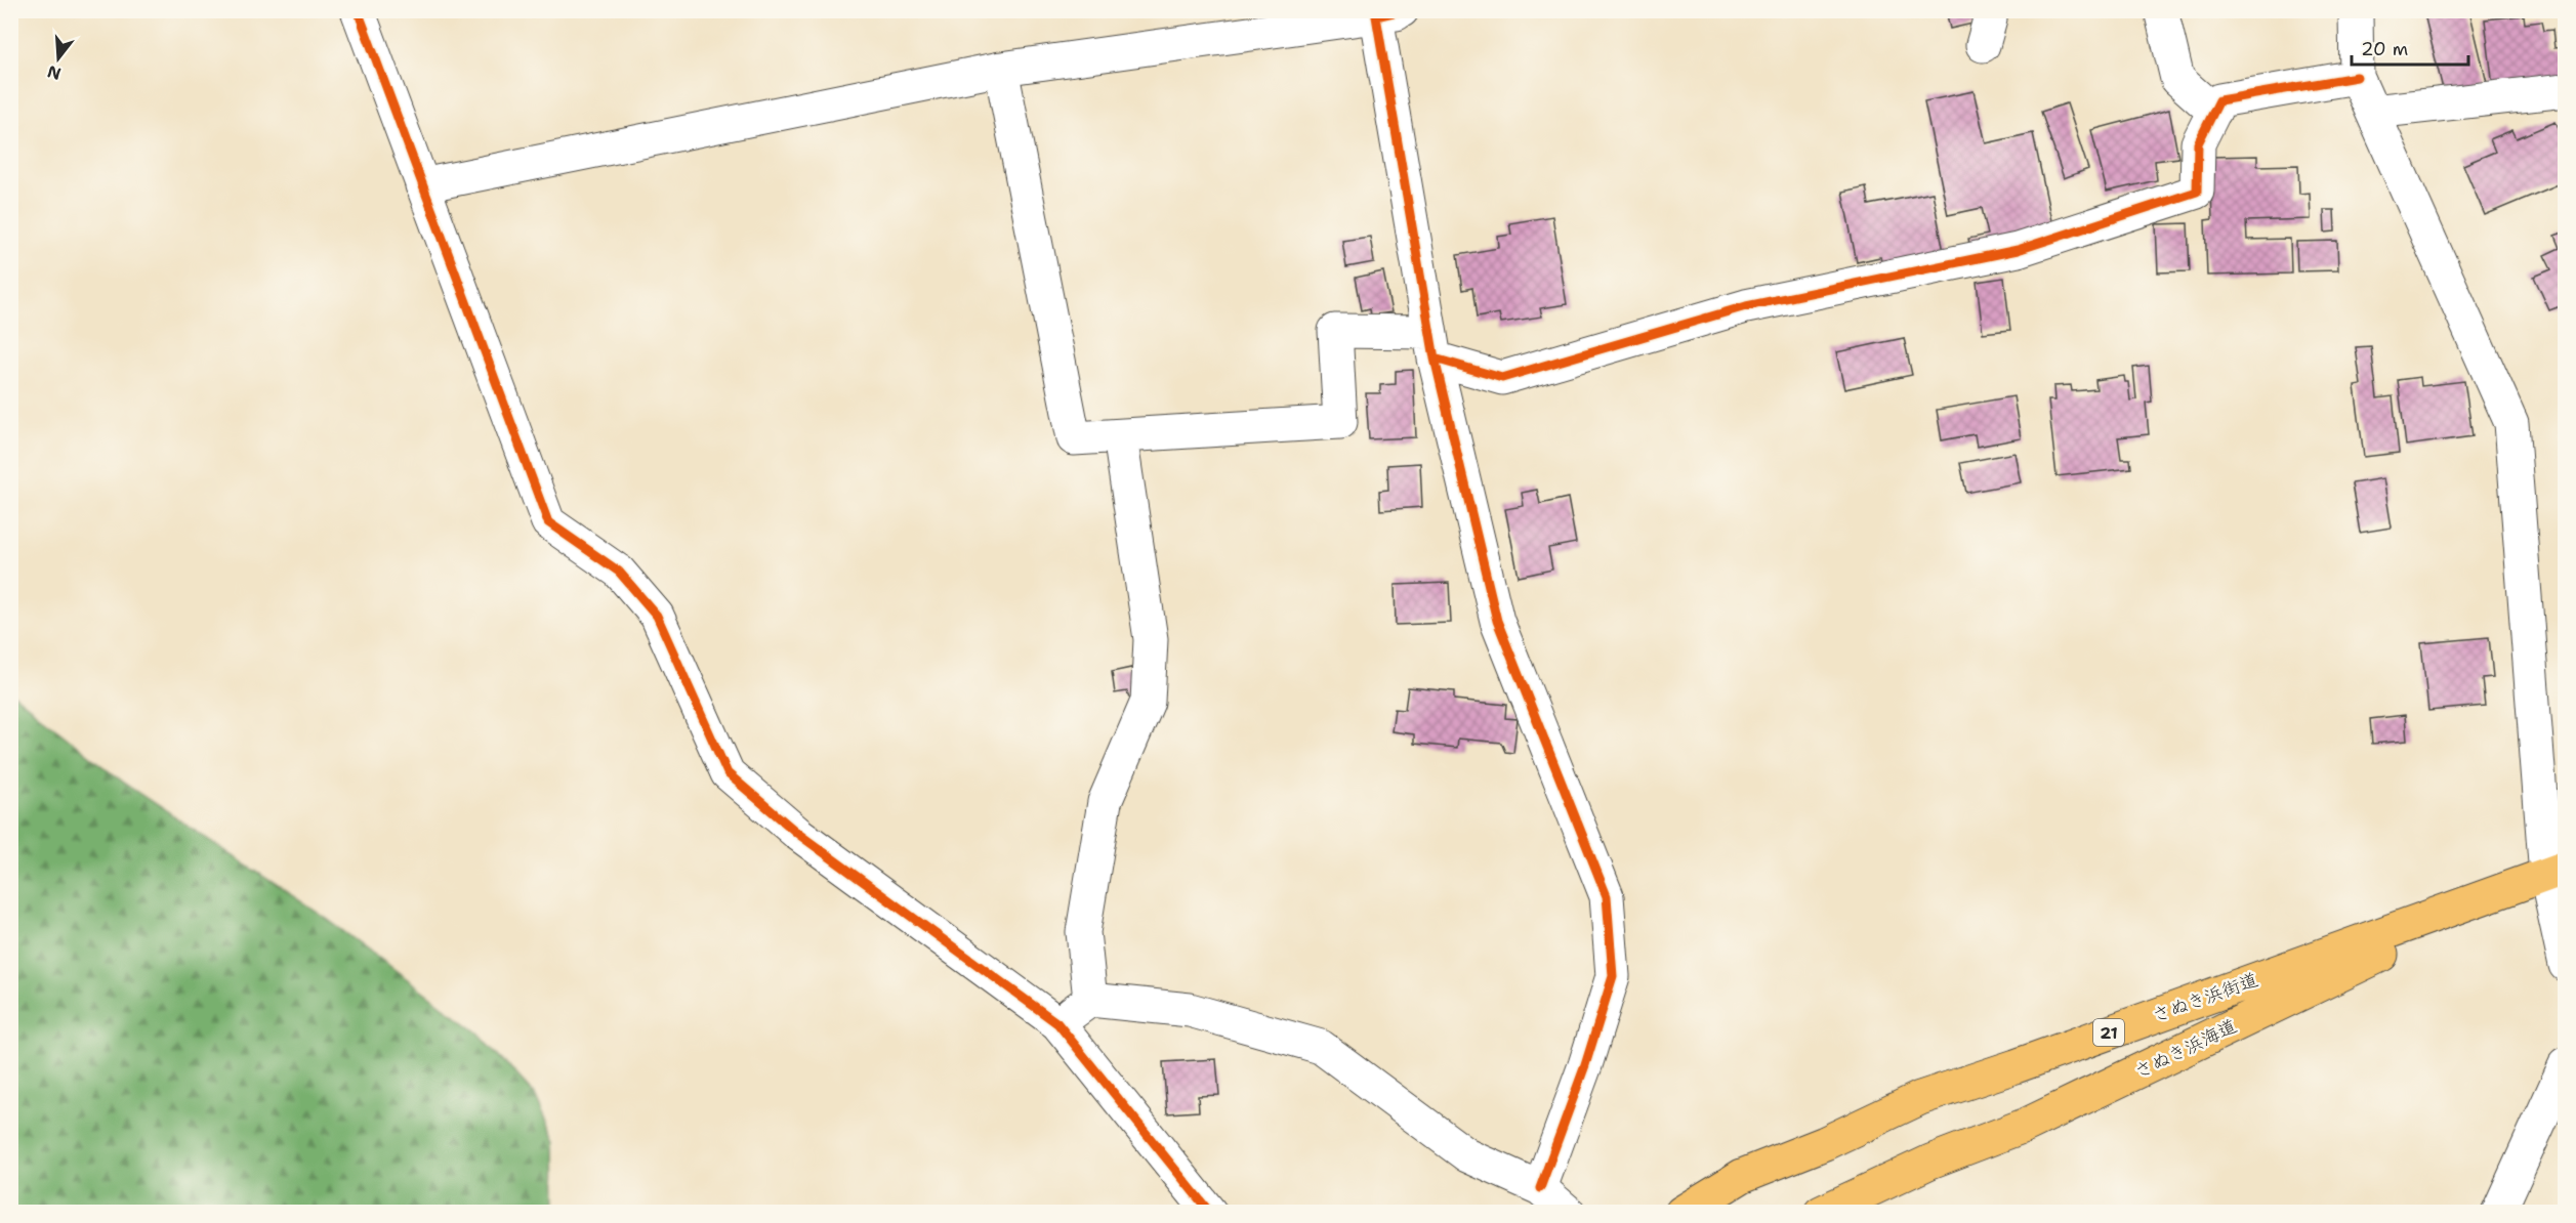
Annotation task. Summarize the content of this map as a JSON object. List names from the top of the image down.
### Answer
{
  "streets": {
    "main road": ["さぬき浜街道", "21", "さぬき浜海道"]
  },
  "crossings": [
    ["さぬき浜街道", "さぬき浜海道"]
  ],
  "scale_bar": "20 m",
  "north": "bottom"
}
